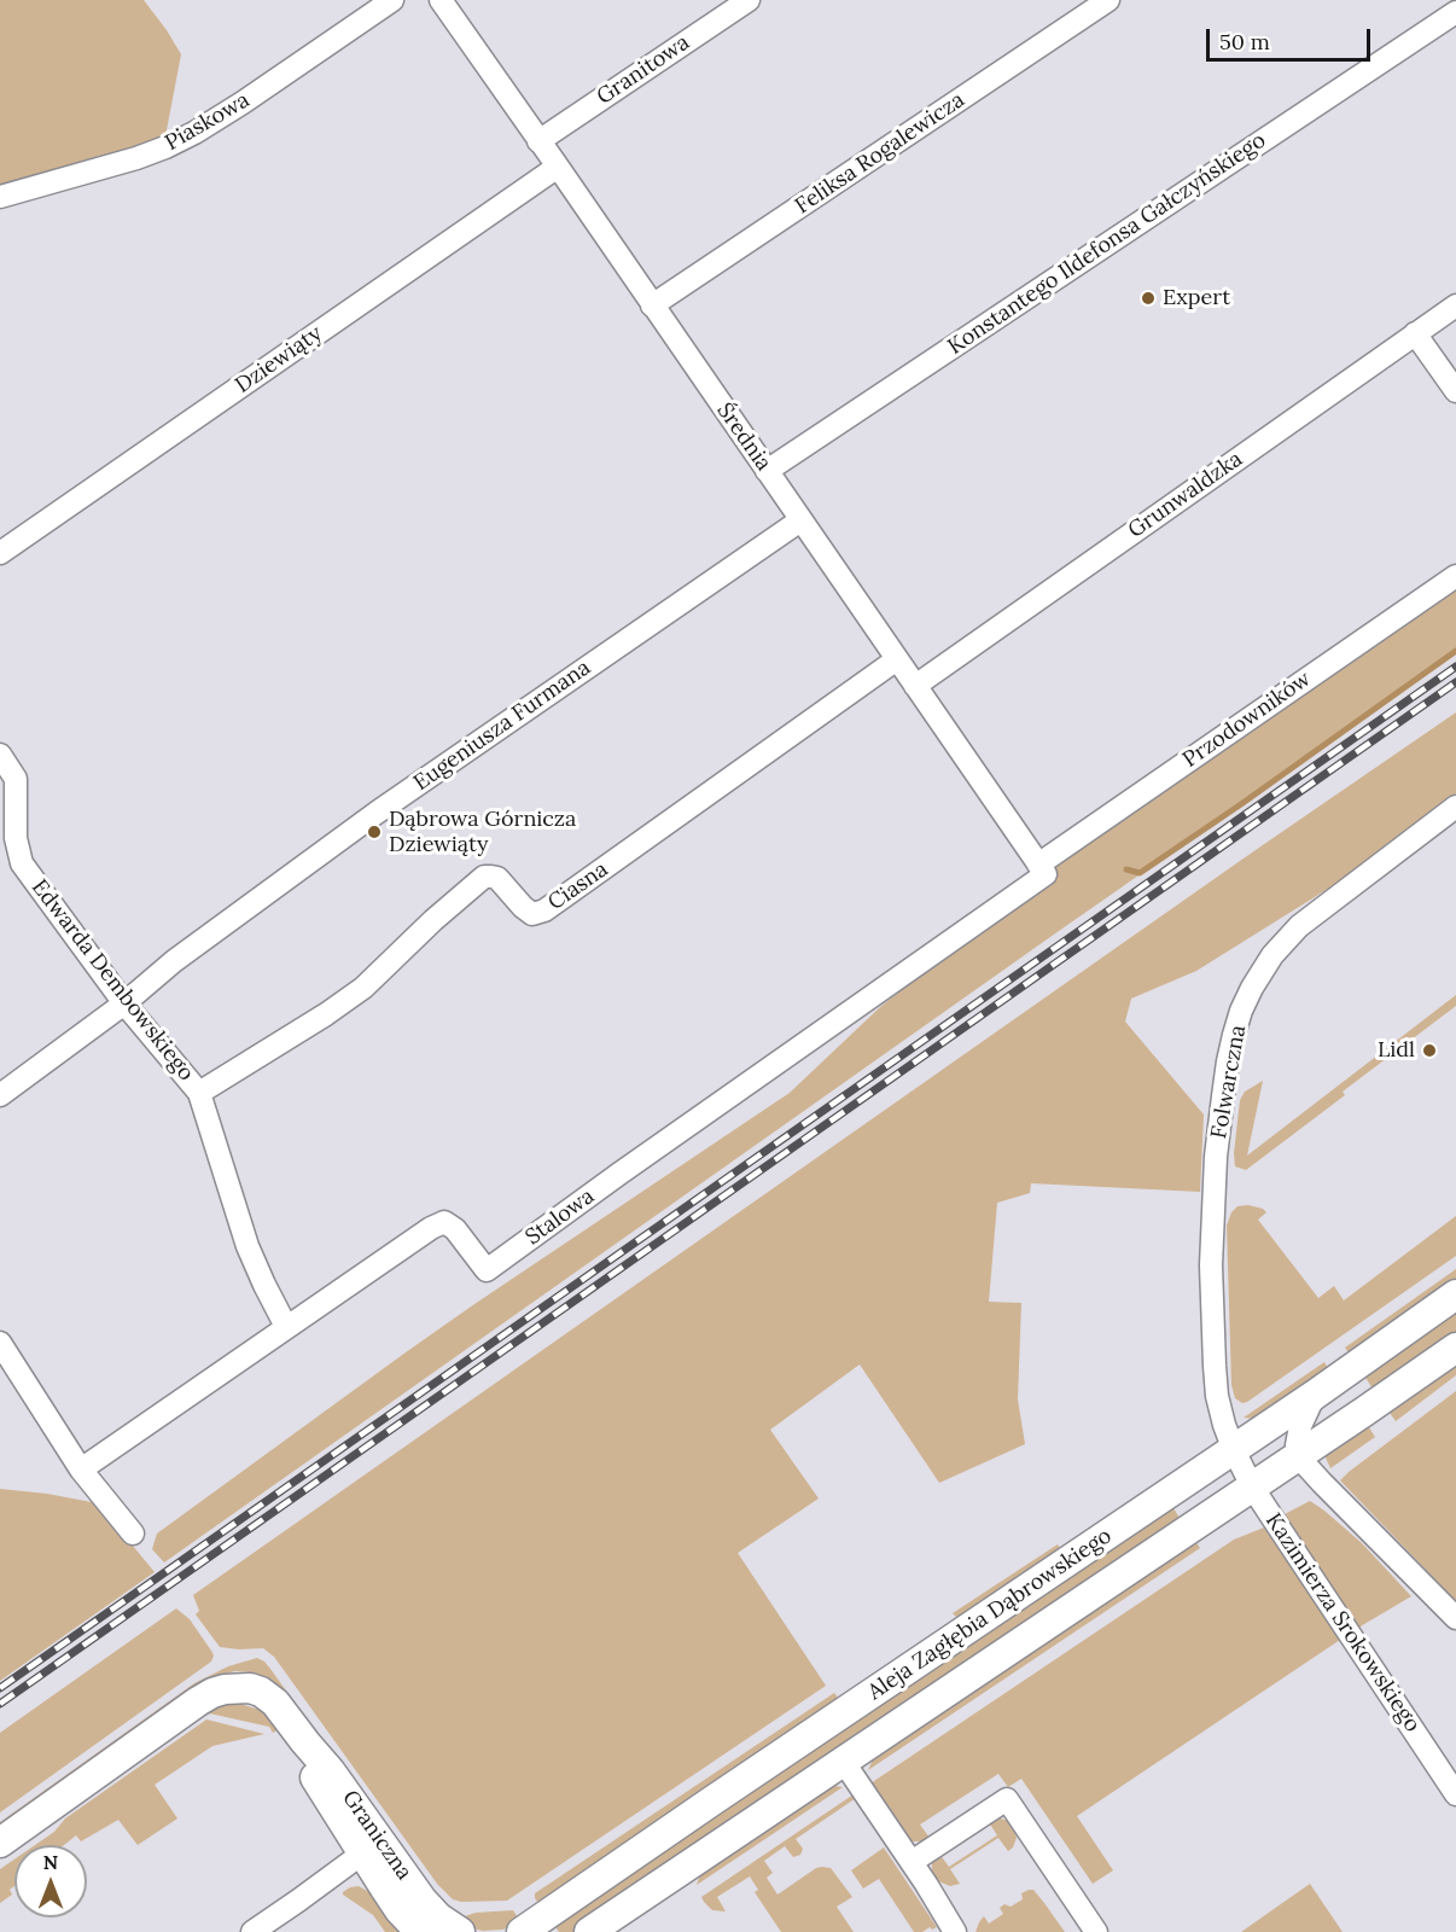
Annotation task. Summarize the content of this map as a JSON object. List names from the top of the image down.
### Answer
{
  "streets": {
    "street": [
      "Granitowa",
      "Piaskowa",
      "Feliksa Rogalewicza",
      "Konstantego Ildefonsa Gałczyńskiego",
      "Dziewiąty",
      "Średnia",
      "Grunwaldzka",
      "Przodowników",
      "Eugeniusza Furmana",
      "Ciasna",
      "Edwarda Dembowskiego",
      "Folwarczna",
      "Stalowa",
      "Aleja Zagłębia Dąbrowskiego",
      "Kazimierza Srokowskiego",
      "Graniczna"
    ]
  },
  "crossings": [
    ["Granitowa", "Średnia"],
    ["Feliksa Rogalewicza", "Średnia"],
    ["Konstantego Ildefonsa Gałczyńskiego", "Średnia"],
    ["Dziewiąty", "Średnia"],
    ["Średnia", "Grunwaldzka"],
    ["Średnia", "Przodowników"],
    ["Średnia", "Eugeniusza Furmana"],
    ["Średnia", "Ciasna"],
    ["Średnia", "Stalowa"],
    ["Przodowników", "Stalowa"],
    ["Eugeniusza Furmana", "Edwarda Dembowskiego"],
    ["Ciasna", "Edwarda Dembowskiego"],
    ["Edwarda Dembowskiego", "Stalowa"],
    ["Folwarczna", "Aleja Zagłębia Dąbrowskiego"],
    ["Folwarczna", "Kazimierza Srokowskiego"],
    ["Aleja Zagłębia Dąbrowskiego", "Kazimierza Srokowskiego"]
  ],
  "places": ["Expert", "Dąbrowa Górnicza Dziewiąty", "Lidl"],
  "scale_bar": "50 m",
  "north": "top"
}
